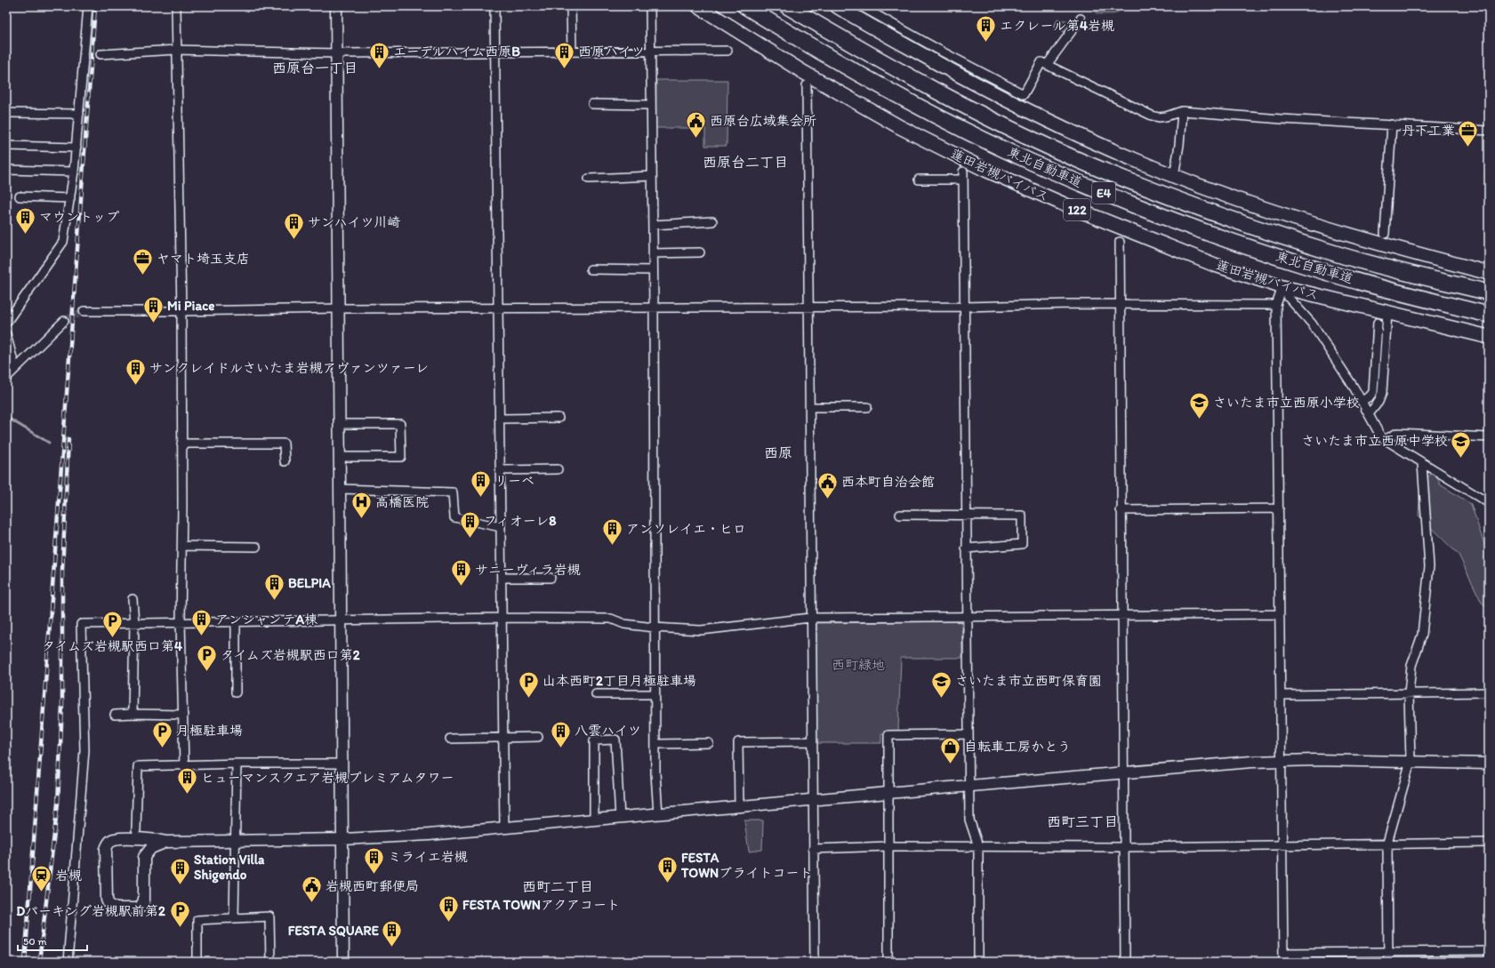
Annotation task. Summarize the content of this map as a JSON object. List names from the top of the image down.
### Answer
{
  "streets": {
    "highway": [
      "東北自動車道",
      "蓮田岩槻バイパス",
      "E4",
      "122"
    ]
  },
  "districts": [
    "西原台一丁目",
    "西原台二丁目",
    "西原",
    "西町三丁目",
    "西町二丁目"
  ],
  "parks": ["西町緑地"],
  "places": {
    "building": [
      "エクレール第4岩槻",
      "エーデルハイム西原B",
      "西原ハイツ",
      "マウントップ",
      "サンハイツ川崎",
      "Mi Piace",
      "サンクレイドルさいたま岩槻アヴァンツァーレ",
      "リーベ",
      "フィオーレ8",
      "アンソレイエ・ヒロ",
      "サニーヴィラ岩槻",
      "BELPIA",
      "アンシャンテA棟",
      "八雲ハイツ",
      "ヒューマンスクエア岩槻プレミアムタワー",
      "ミライエ岩槻",
      "FESTA TOWNブライトコート",
      "Station Villa Shigendo",
      "FESTA TOWNアクアコート",
      "FESTA SQUARE"
    ],
    "public building": ["西原台広域集会所", "西本町自治会館", "岩槻西町郵便局"],
    "office": ["丹下工業", "ヤマト埼玉支店"],
    "school or university": ["さいたま市立西原小学校", "さいたま市立西原中学校", "さいたま市立西町保育園"],
    "hospital": ["高橋医院"],
    "parking": [
      "タイムズ岩槻駅西口第4",
      "タイムズ岩槻駅西口第2",
      "山本西町2丁目月極駐車場",
      "月極駐車場",
      "Dパーキング岩槻駅前第2"
    ],
    "shop": ["自転車工房かとう"],
    "station": ["岩槻"]
  },
  "scale_bar": "50 m"
}
